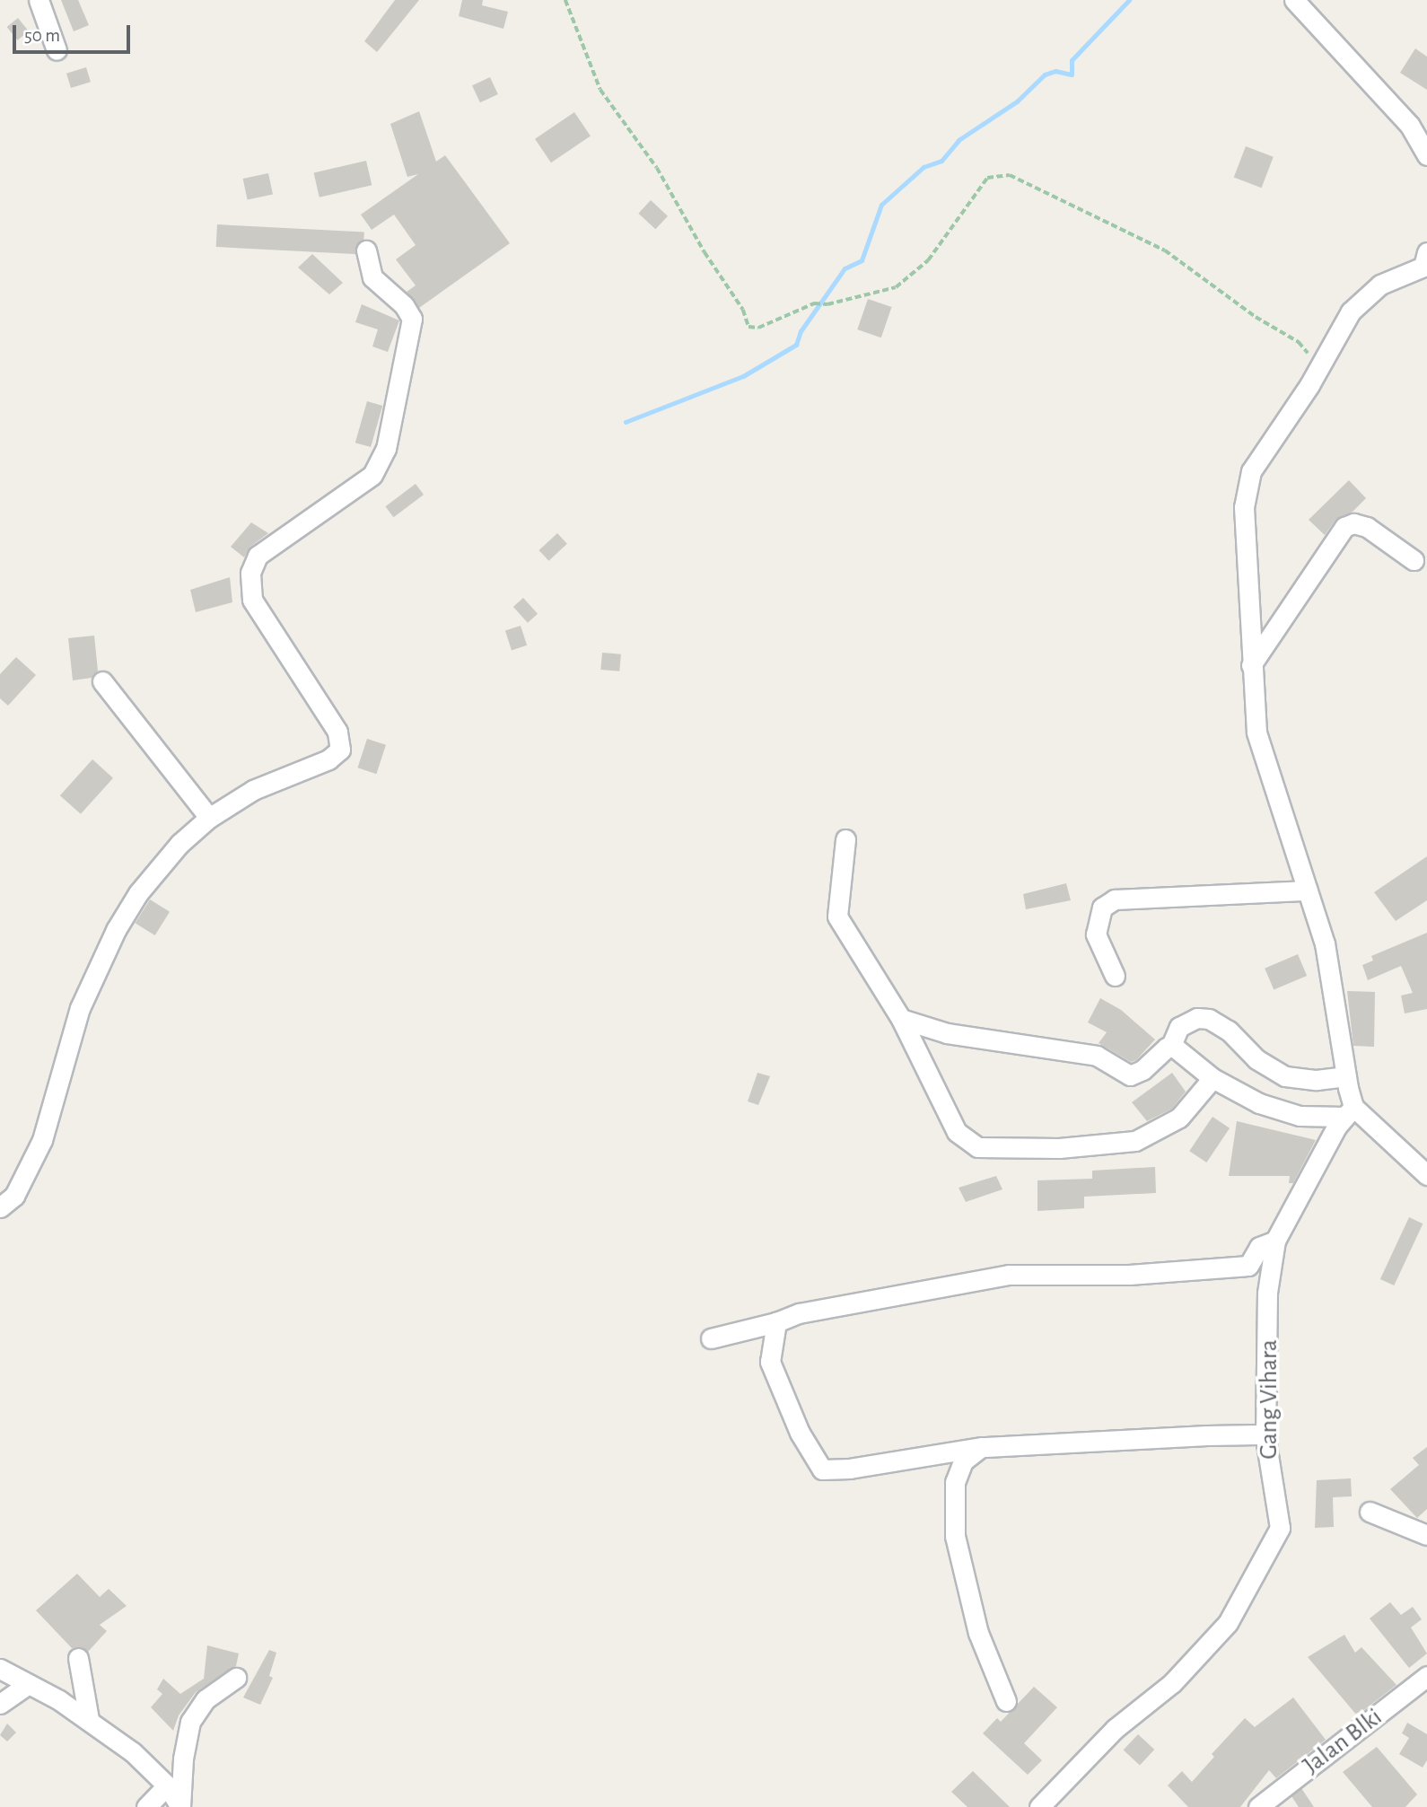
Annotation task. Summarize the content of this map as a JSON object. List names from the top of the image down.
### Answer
{
  "streets": {
    "street": ["Gang Vihara", "Jalan Blki"]
  },
  "scale_bar": "50 m"
}
